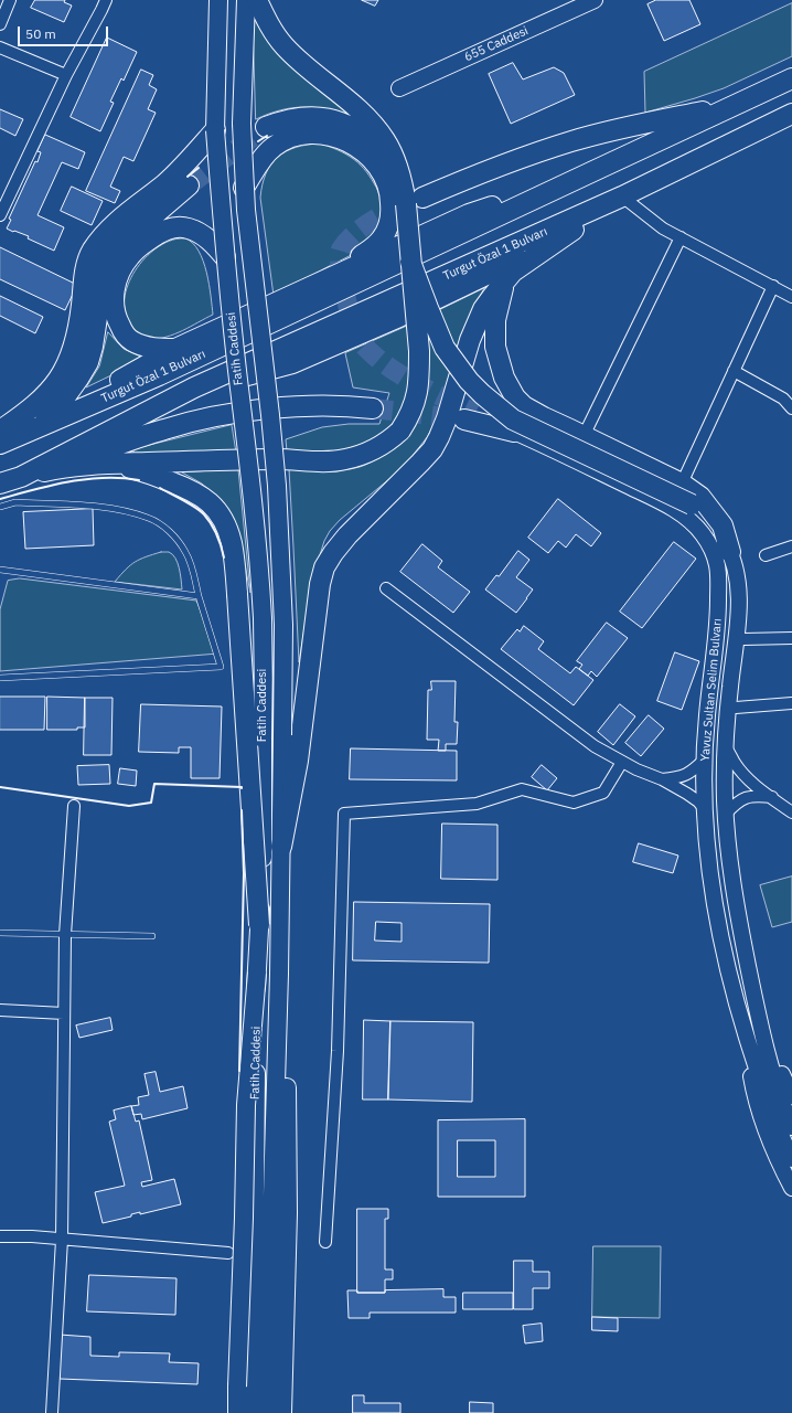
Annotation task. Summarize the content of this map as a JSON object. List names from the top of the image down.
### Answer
{
  "streets": {
    "highway": ["Turgut Özal 1 Bulvarı"],
    "main road": ["655 Caddesi", "Fatih Caddesi", "Yavuz Sultan Selim Bulvarı"]
  },
  "scale_bar": "50 m"
}
